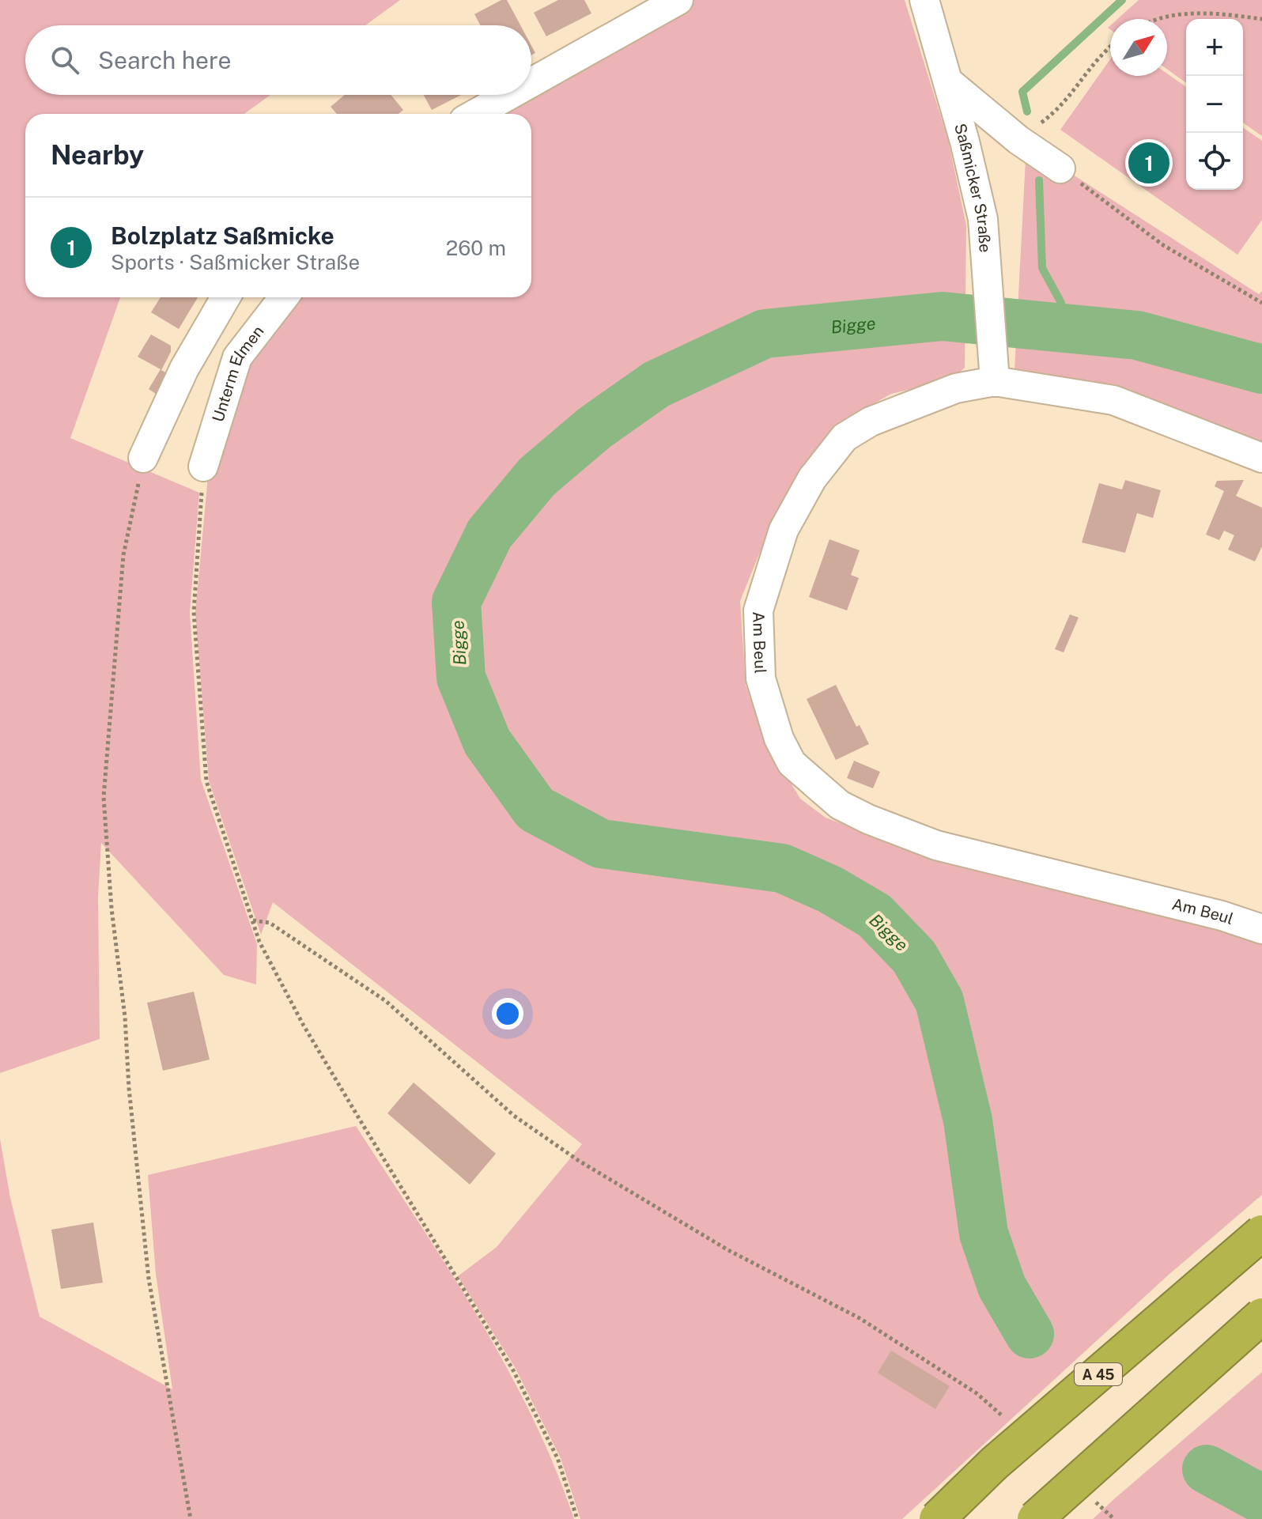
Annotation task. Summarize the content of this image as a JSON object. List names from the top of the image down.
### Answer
{
  "streets": {
    "highway": ["A 45"],
    "street": ["Saßmicker Straße", "Unterm Elmen", "Am Beul"]
  },
  "crossings": [
    ["Saßmicker Straße", "Am Beul"]
  ],
  "water": ["Bigge"],
  "north": "top right",
  "page": {
    "map_buttons": ["+", "−"],
    "search": "Search here",
    "heading": "Nearby",
    "pins": "1",
    "list": [
      {
        "mark": "1",
        "name": "Bolzplatz Saßmicke",
        "note": "Sports · Saßmicker Straße",
        "value": "260 m"
      }
    ]
  }
}
